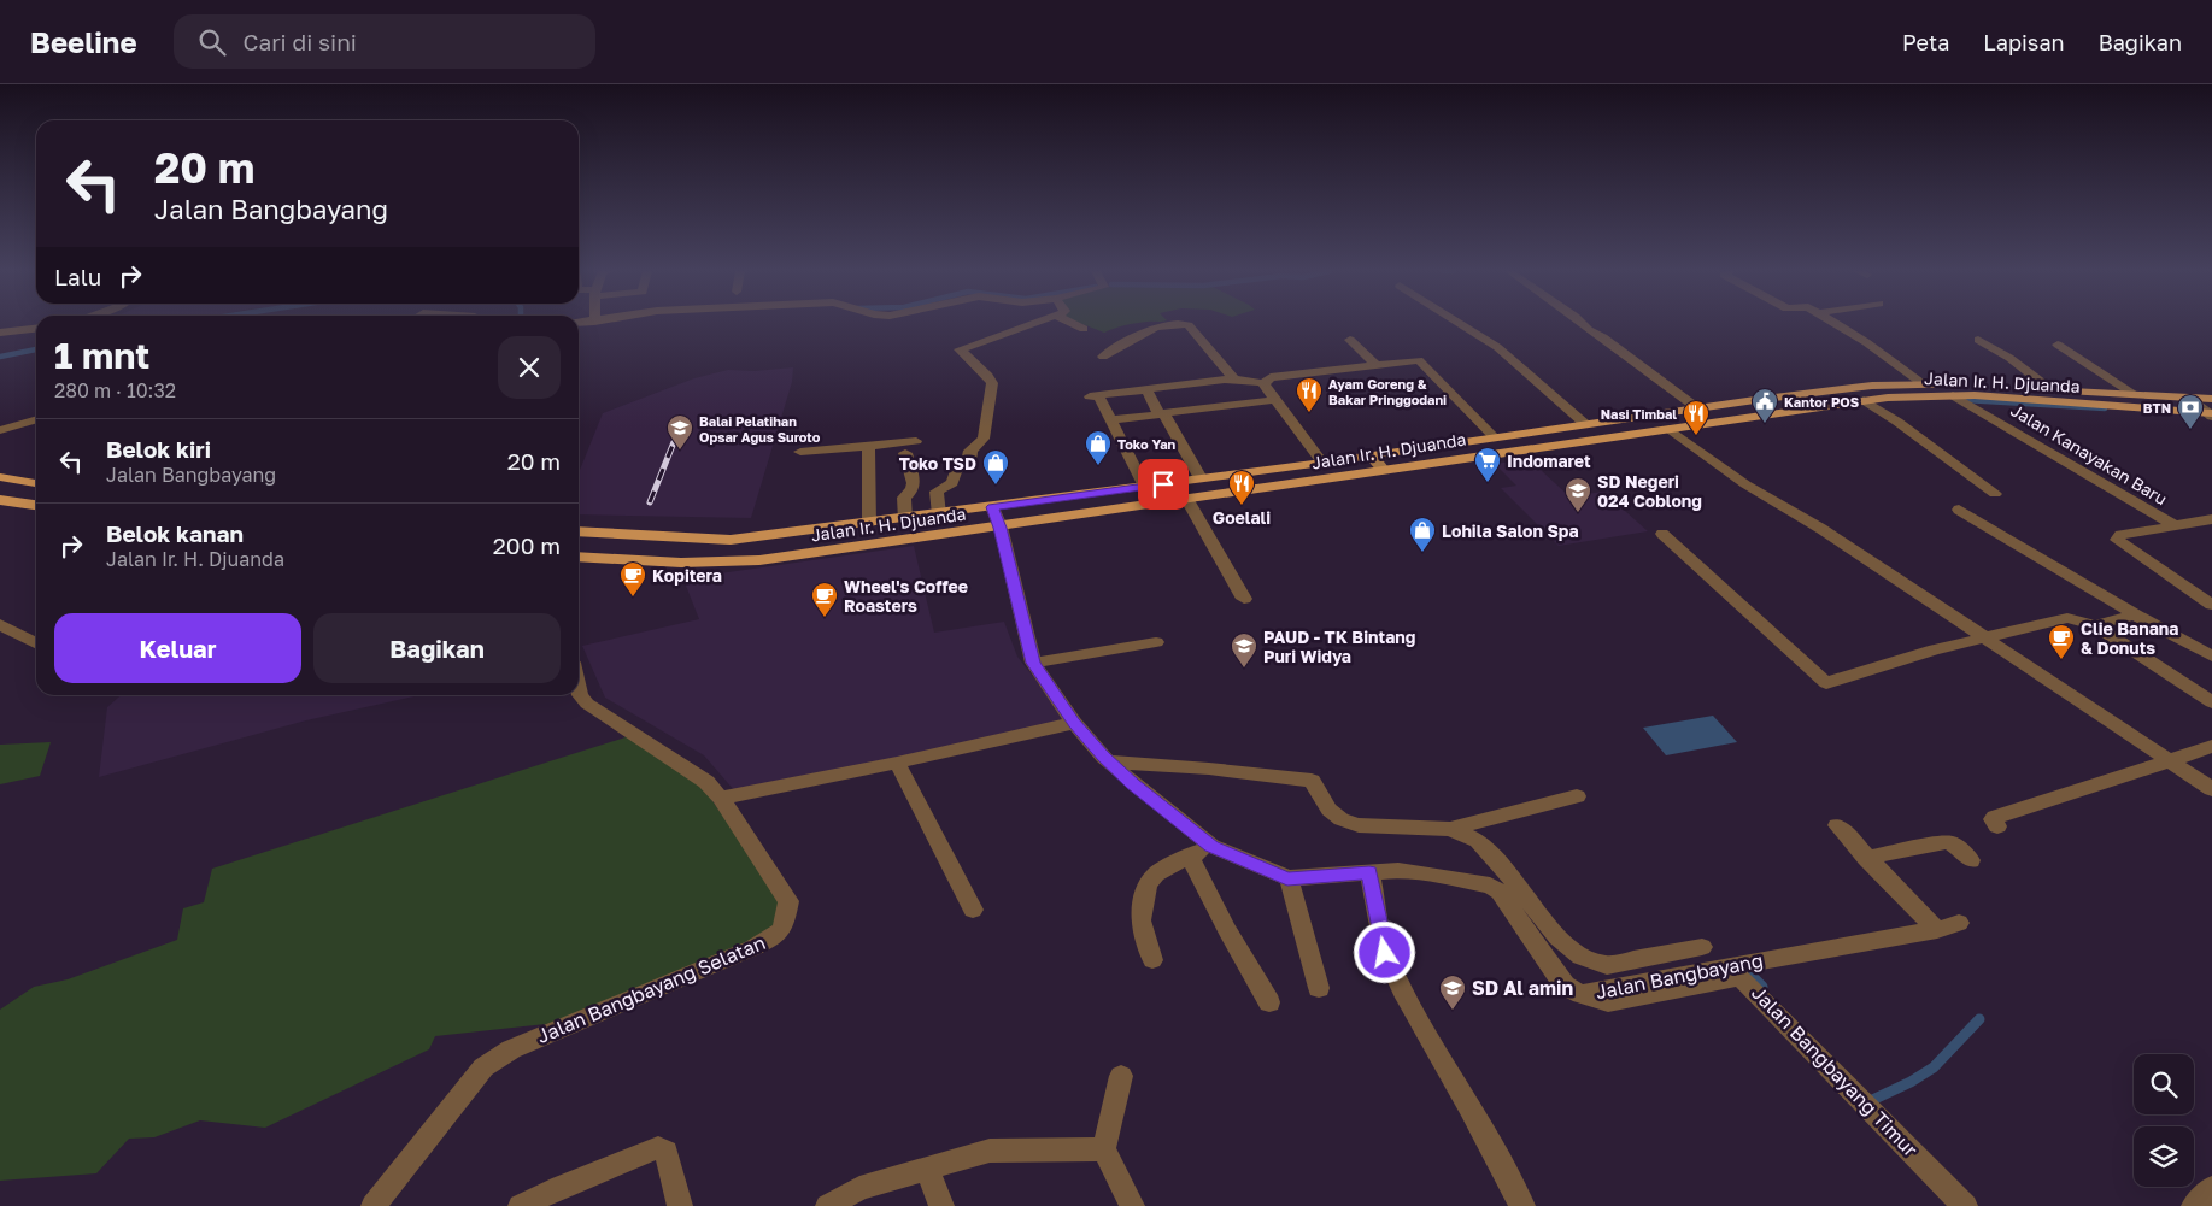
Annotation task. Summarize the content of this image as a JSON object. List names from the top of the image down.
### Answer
{
  "streets": {
    "main road": ["Jalan Ir. H. Djuanda"],
    "street": [
      "Jalan Kanayakan Baru",
      "Jalan Bangbayang",
      "Jalan Bangbayang Selatan",
      "Jalan Bangbayang Timur"
    ]
  },
  "crossings": [
    ["Jalan Ir. H. Djuanda", "Jalan Kanayakan Baru"],
    ["Jalan Ir. H. Djuanda", "Jalan Bangbayang"],
    ["Jalan Bangbayang", "Jalan Bangbayang Timur"]
  ],
  "places": {
    "restaurant": ["Ayam Goreng & Bakar Pringgodani", "Nasi Timbal", "Goelali"],
    "public building": ["Kantor POS"],
    "bank": ["BTN"],
    "school or university": [
      "Balai Pelatihan Opsar Agus Suroto",
      "SD Negeri 024 Coblong",
      "PAUD - TK Bintang Puri Widya",
      "SD Al amin"
    ],
    "shop": ["Toko Yan", "Toko TSD", "Lohila Salon Spa"],
    "supermarket": ["Indomaret"],
    "cafe": ["Kopitera", "Wheel's Coffee Roasters", "Clie Banana & Donuts"]
  },
  "page": {
    "header": "Beeline",
    "search": "Cari di sini",
    "nav": ["Peta", "Lapisan", "Bagikan"],
    "turn": ["20 m", "Jalan Bangbayang"],
    "then": "Lalu",
    "heading": ["1 mnt", "280 m · 10:32"],
    "list": [
      {
        "name": "Belok kiri",
        "note": "Jalan Bangbayang",
        "value": "20 m"
      },
      {
        "name": "Belok kanan",
        "note": "Jalan Ir. H. Djuanda",
        "value": "200 m"
      }
    ],
    "buttons": ["Keluar", "Bagikan"]
  }
}
